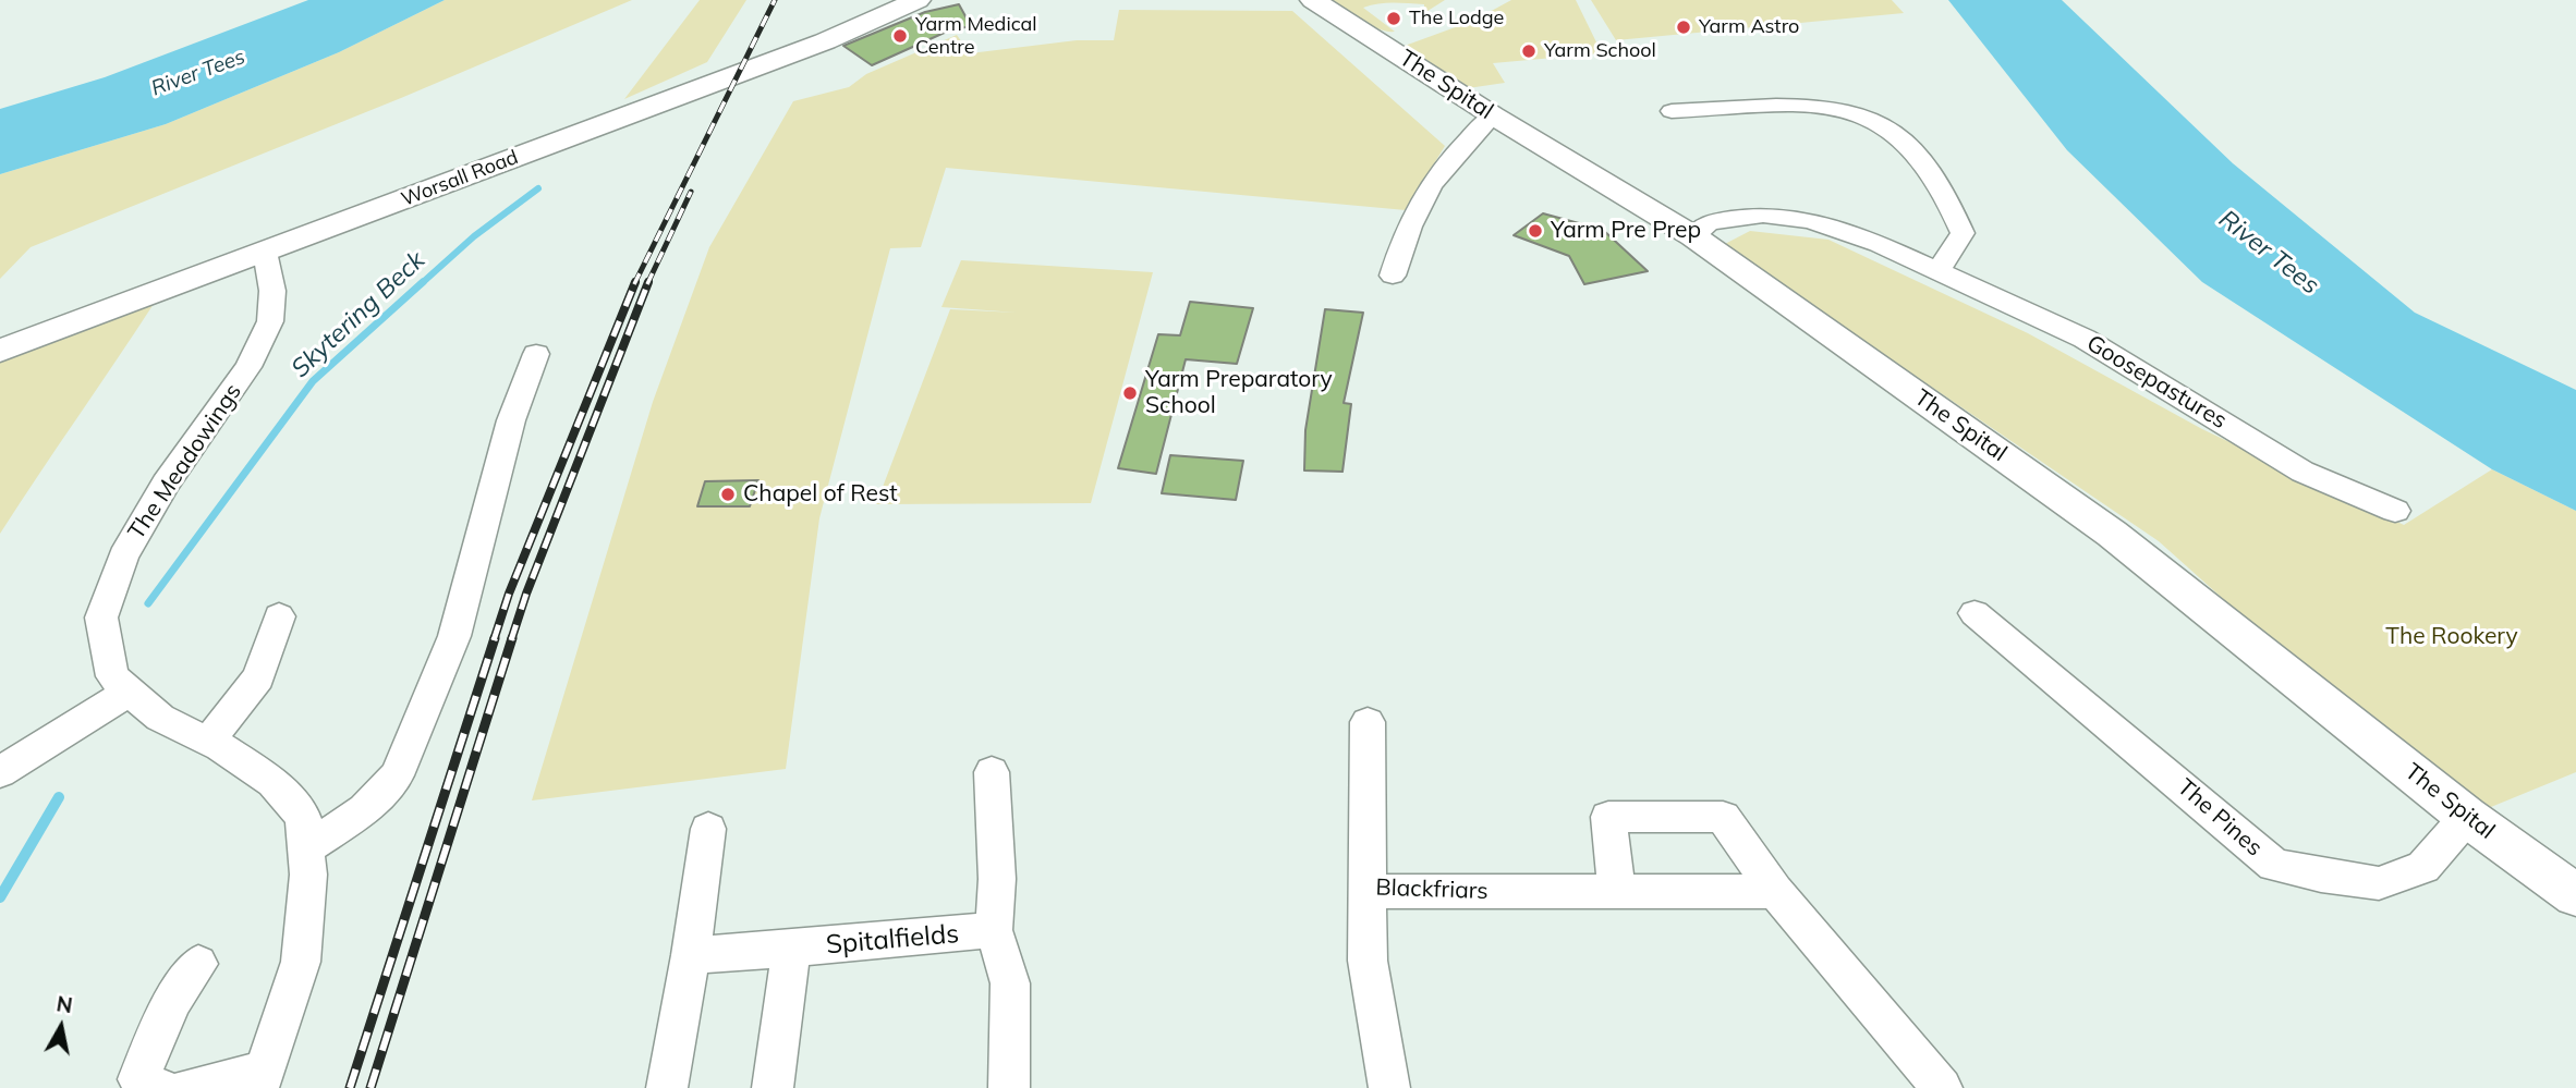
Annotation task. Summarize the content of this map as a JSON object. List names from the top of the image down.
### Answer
{
  "streets": {
    "main road": ["The Spital", "Worsall Road"],
    "street": [
      "Goosepastures",
      "The Meadowings",
      "The Pines",
      "Blackfriars",
      "Spitalfields"
    ]
  },
  "crossings": [
    ["The Spital", "Goosepastures"],
    ["The Spital", "The Pines"],
    ["Worsall Road", "The Meadowings"]
  ],
  "water": ["River Tees", "Skytering Beck"],
  "parks": ["The Rookery"],
  "places": [
    "The Lodge",
    "Yarm Astro",
    "Yarm Medical Centre",
    "Yarm School",
    "Yarm Pre Prep",
    "Yarm Preparatory School",
    "Chapel of Rest"
  ],
  "north": "top"
}
